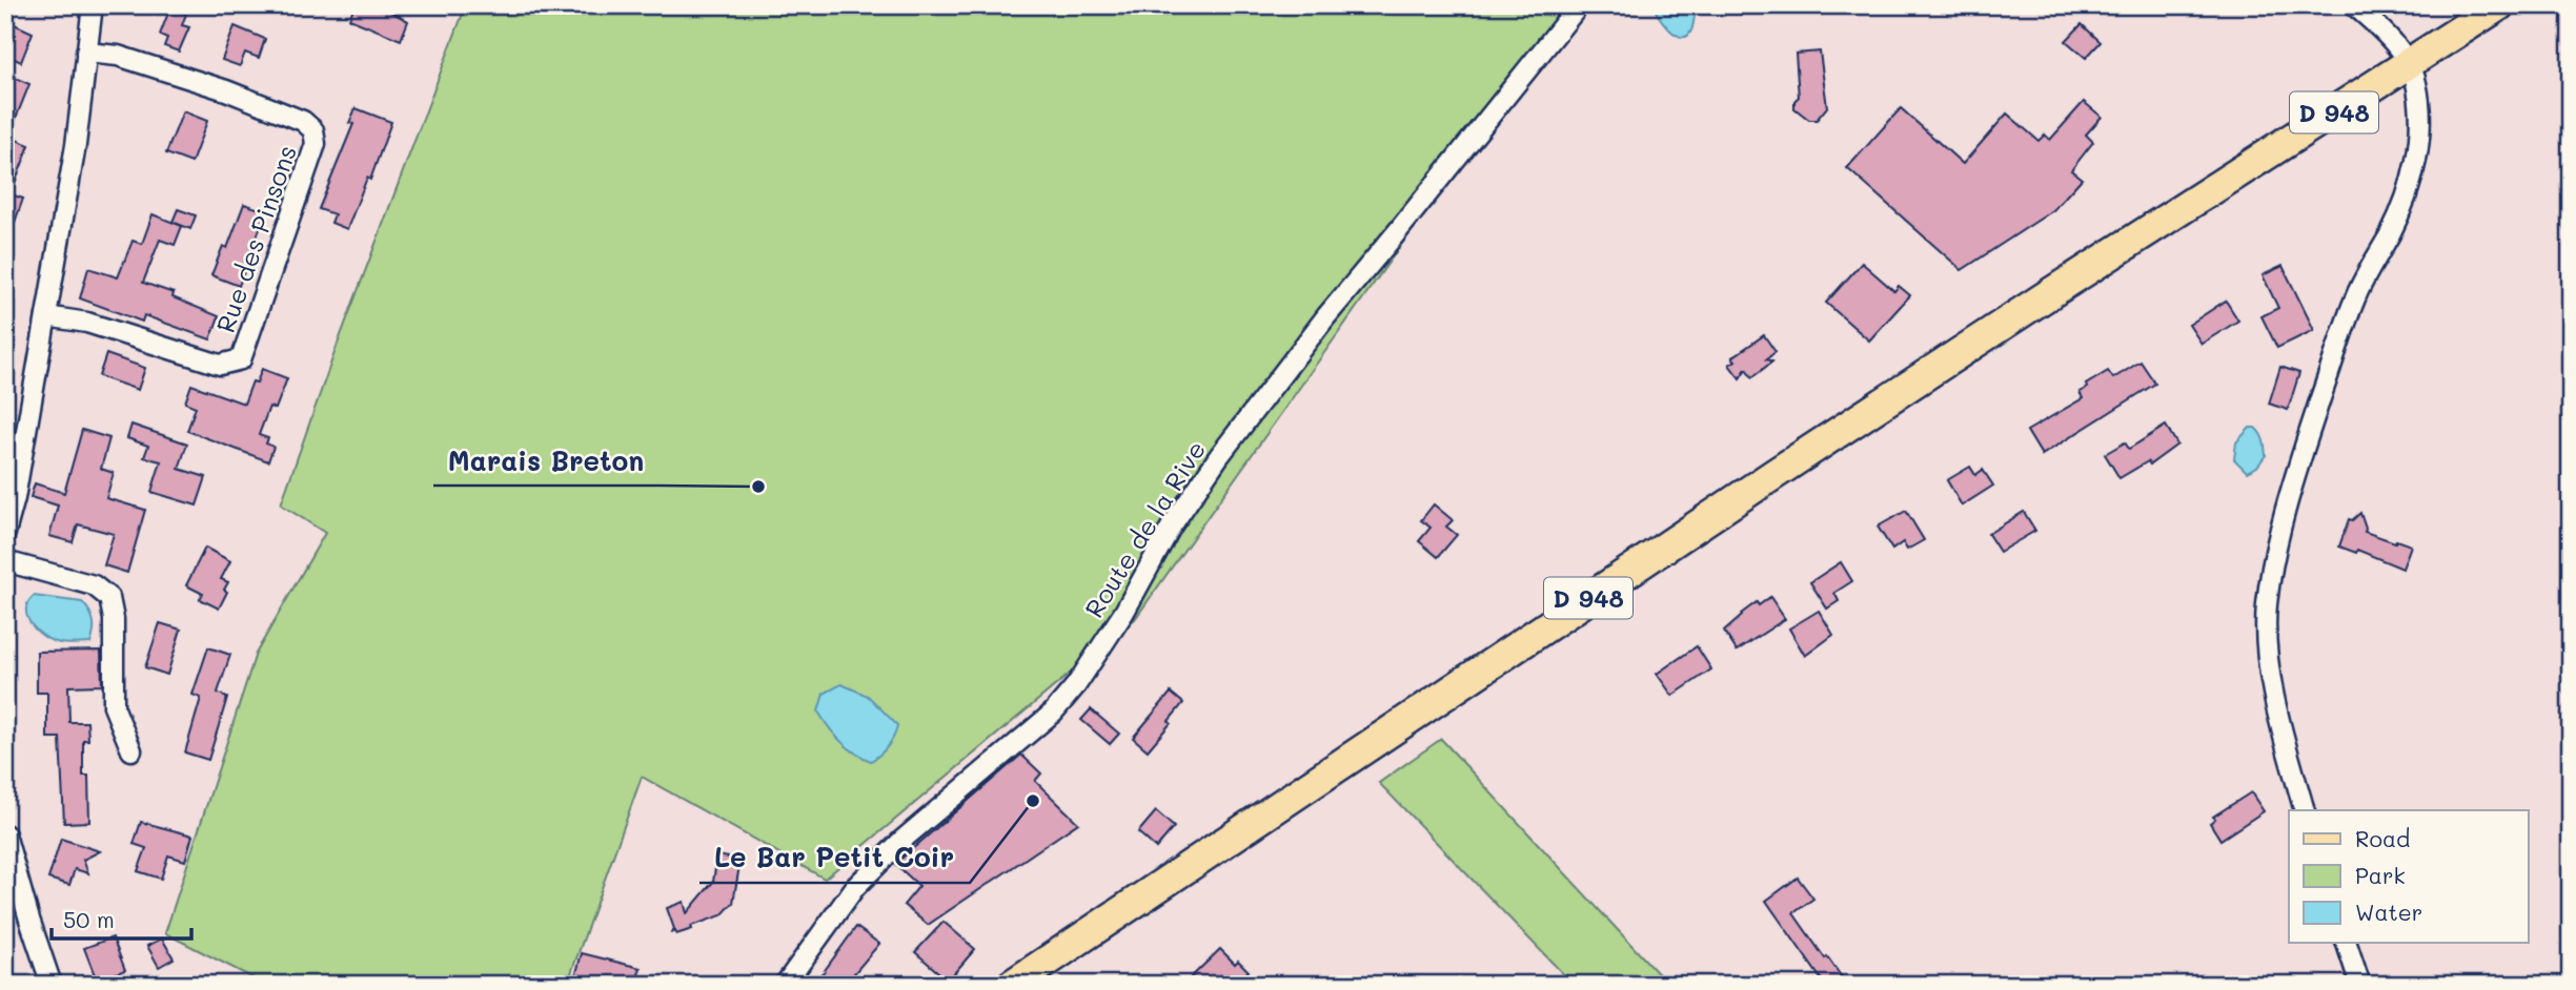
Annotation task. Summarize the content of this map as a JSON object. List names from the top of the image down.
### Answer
{
  "streets": {
    "main road": ["D 948"],
    "street": ["Rue des Pinsons", "Route de la Rive"]
  },
  "places": ["Marais Breton", "Le Bar Petit Coir"],
  "legend": ["Road", "Park", "Water"],
  "scale_bar": "50 m"
}
